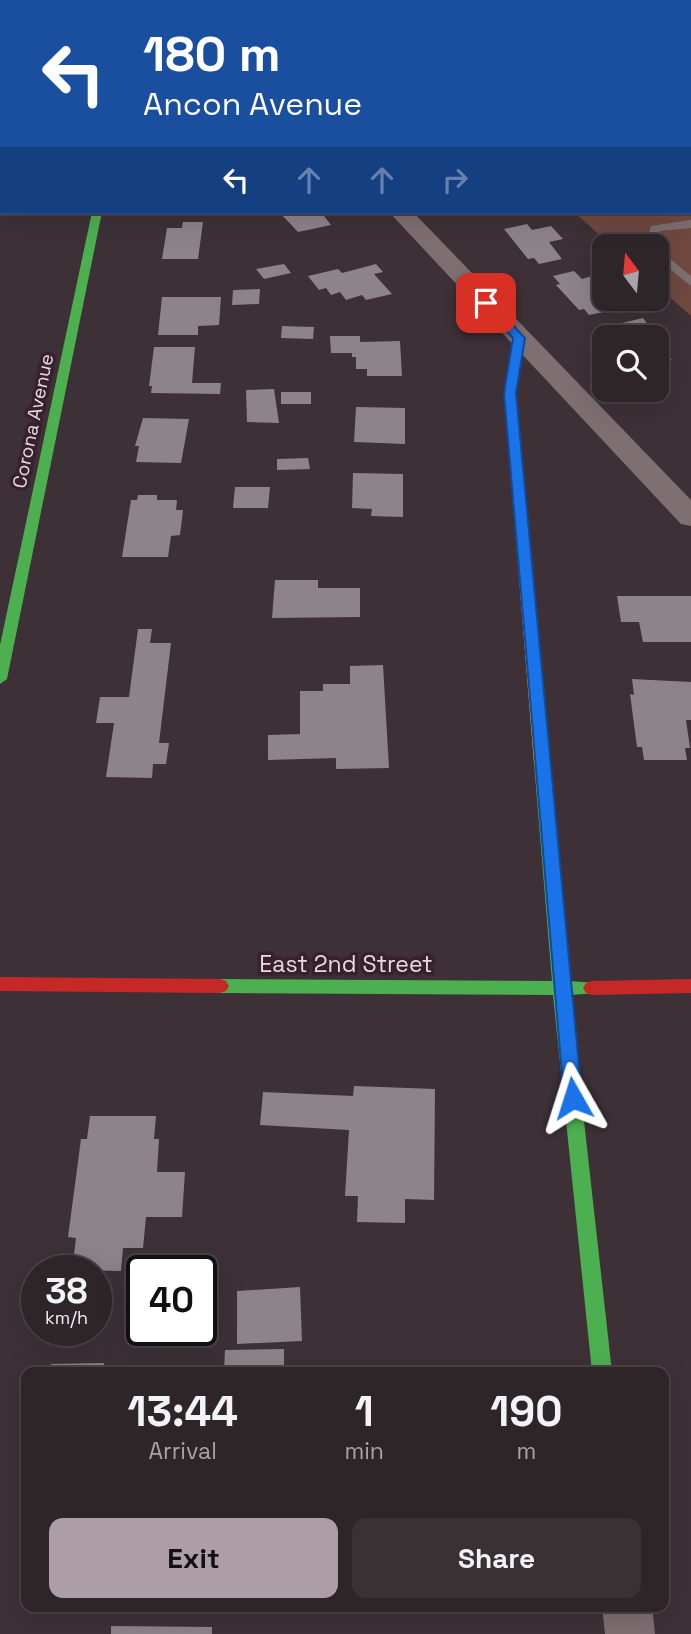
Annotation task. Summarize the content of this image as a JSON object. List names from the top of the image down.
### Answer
{
  "streets": {
    "street": ["Corona Avenue", "East 2nd Street"]
  },
  "north": "top",
  "page": {
    "turn": ["180 m", "Ancon Avenue"],
    "speed": "38 km/h",
    "limit": "40",
    "eta": [
      "13:44",
      "Arrival",
      "1",
      "min",
      "190",
      "m"
    ],
    "buttons": ["Exit", "Share"]
  }
}
